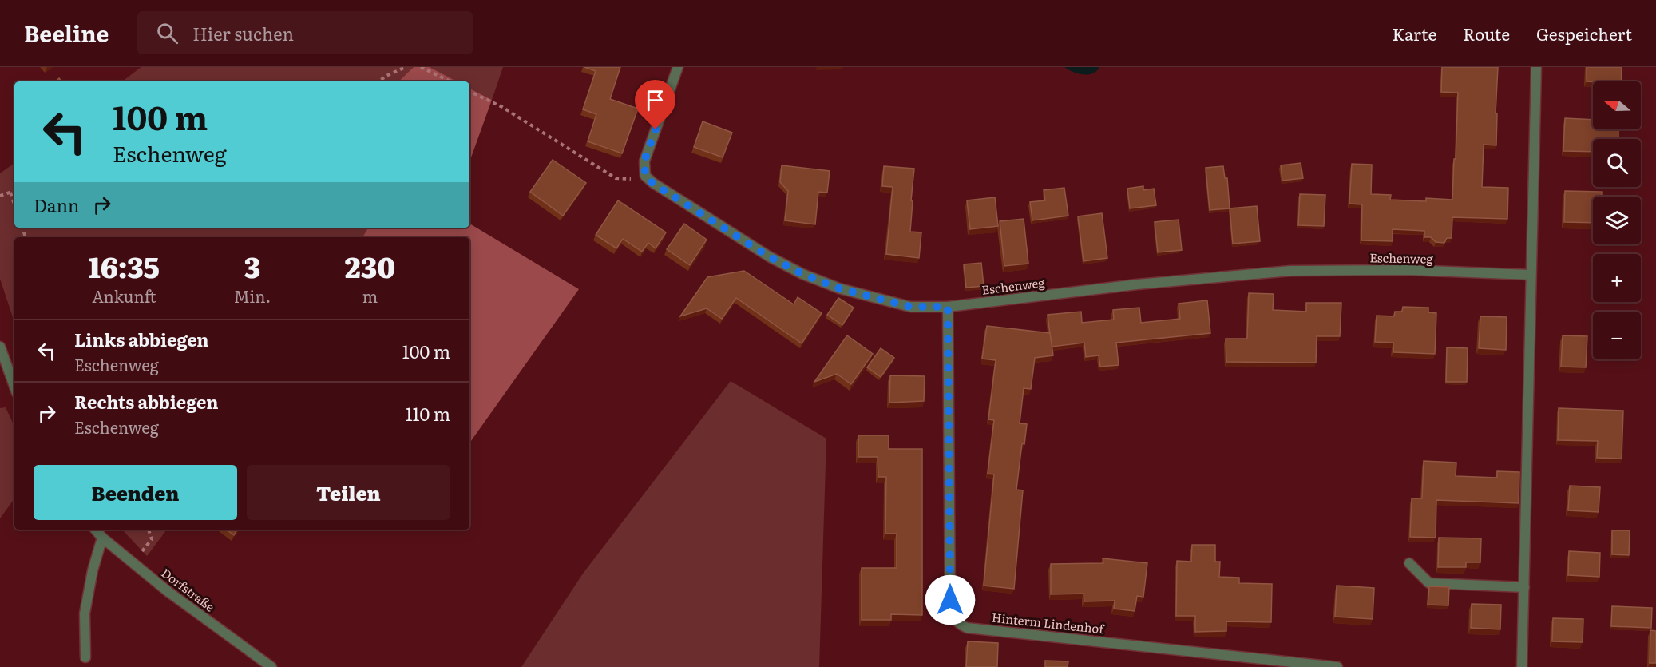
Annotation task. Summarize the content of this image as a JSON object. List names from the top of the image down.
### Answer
{
  "streets": {
    "street": ["Eschenweg", "Dorfstraße", "Hinterm Lindenhof"]
  },
  "crossings": [
    ["Eschenweg", "Hinterm Lindenhof"]
  ],
  "north": "left",
  "page": {
    "header": "Beeline",
    "search": "Hier suchen",
    "nav": ["Karte", "Route", "Gespeichert"],
    "map_buttons": ["+", "−"],
    "turn": ["100 m", "Eschenweg"],
    "then": "Dann",
    "eta": [
      "16:35",
      "Ankunft",
      "3",
      "Min.",
      "230",
      "m"
    ],
    "list": [
      {
        "name": "Links abbiegen",
        "note": "Eschenweg",
        "value": "100 m"
      },
      {
        "name": "Rechts abbiegen",
        "note": "Eschenweg",
        "value": "110 m"
      }
    ],
    "buttons": ["Beenden", "Teilen"]
  }
}
